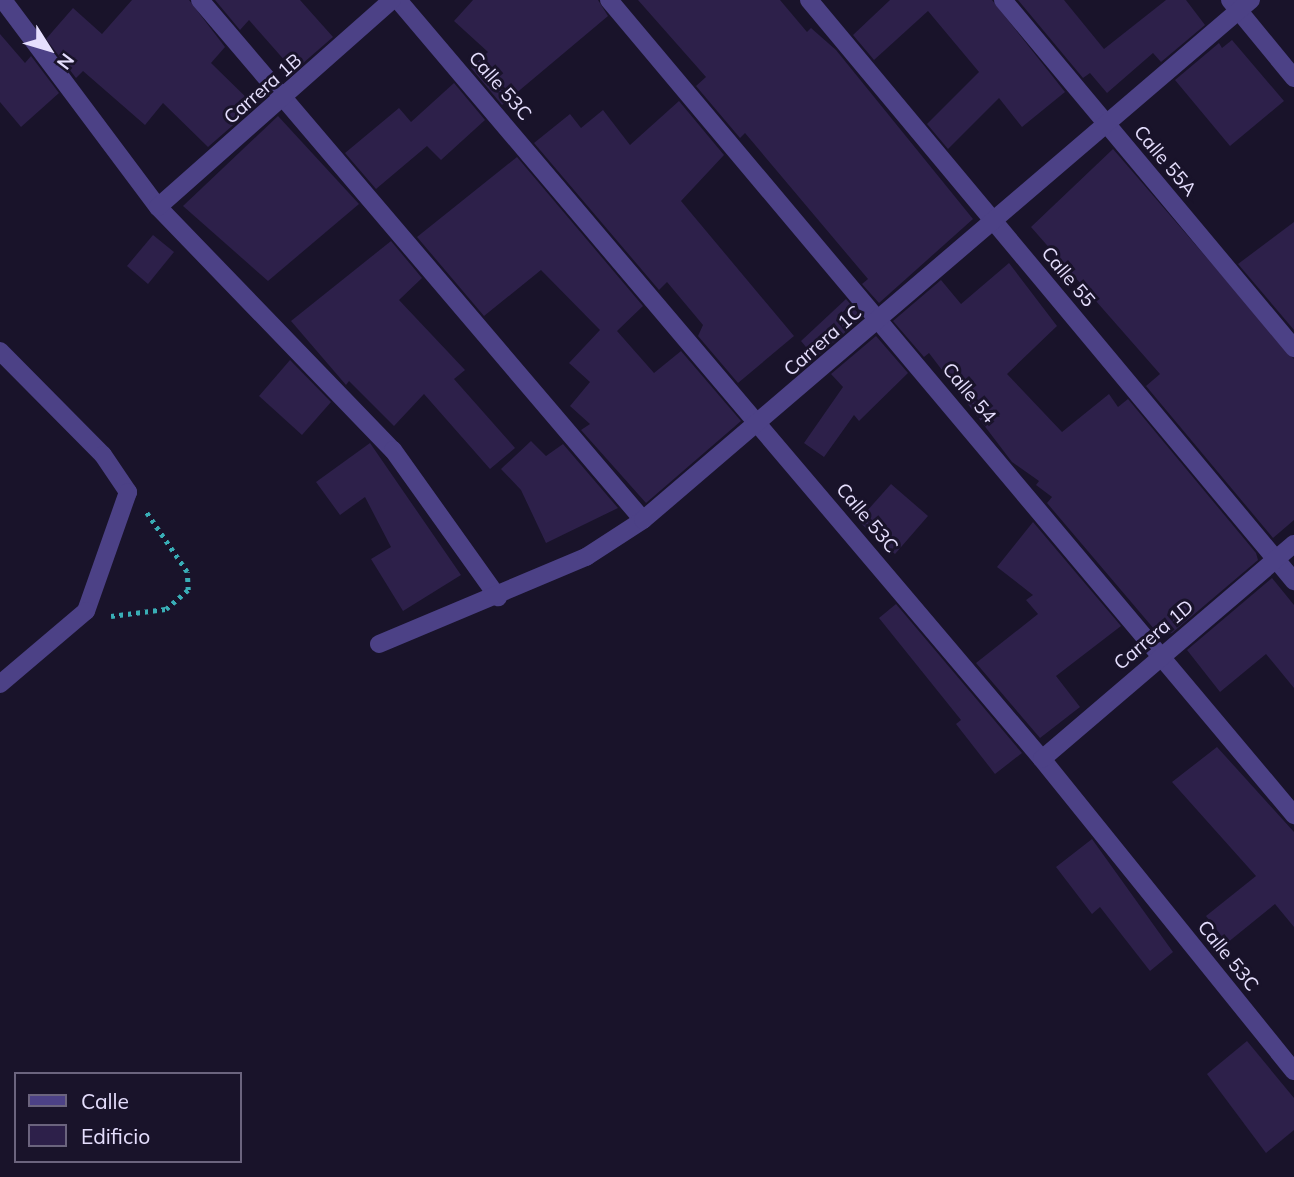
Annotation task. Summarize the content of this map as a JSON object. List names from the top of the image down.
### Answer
{
  "streets": {
    "street": [
      "Calle 53C",
      "Carrera 1B",
      "Calle 55A",
      "Calle 55",
      "Carrera 1C",
      "Calle 54",
      "Carrera 1D"
    ]
  },
  "crossings": [
    ["Calle 53C", "Carrera 1C"],
    ["Calle 53C", "Carrera 1D"],
    ["Calle 55A", "Carrera 1C"],
    ["Calle 55", "Carrera 1C"],
    ["Calle 55", "Carrera 1D"],
    ["Carrera 1C", "Calle 54"],
    ["Calle 54", "Carrera 1D"]
  ],
  "legend": ["Calle", "Edificio"],
  "north": "bottom right"
}
